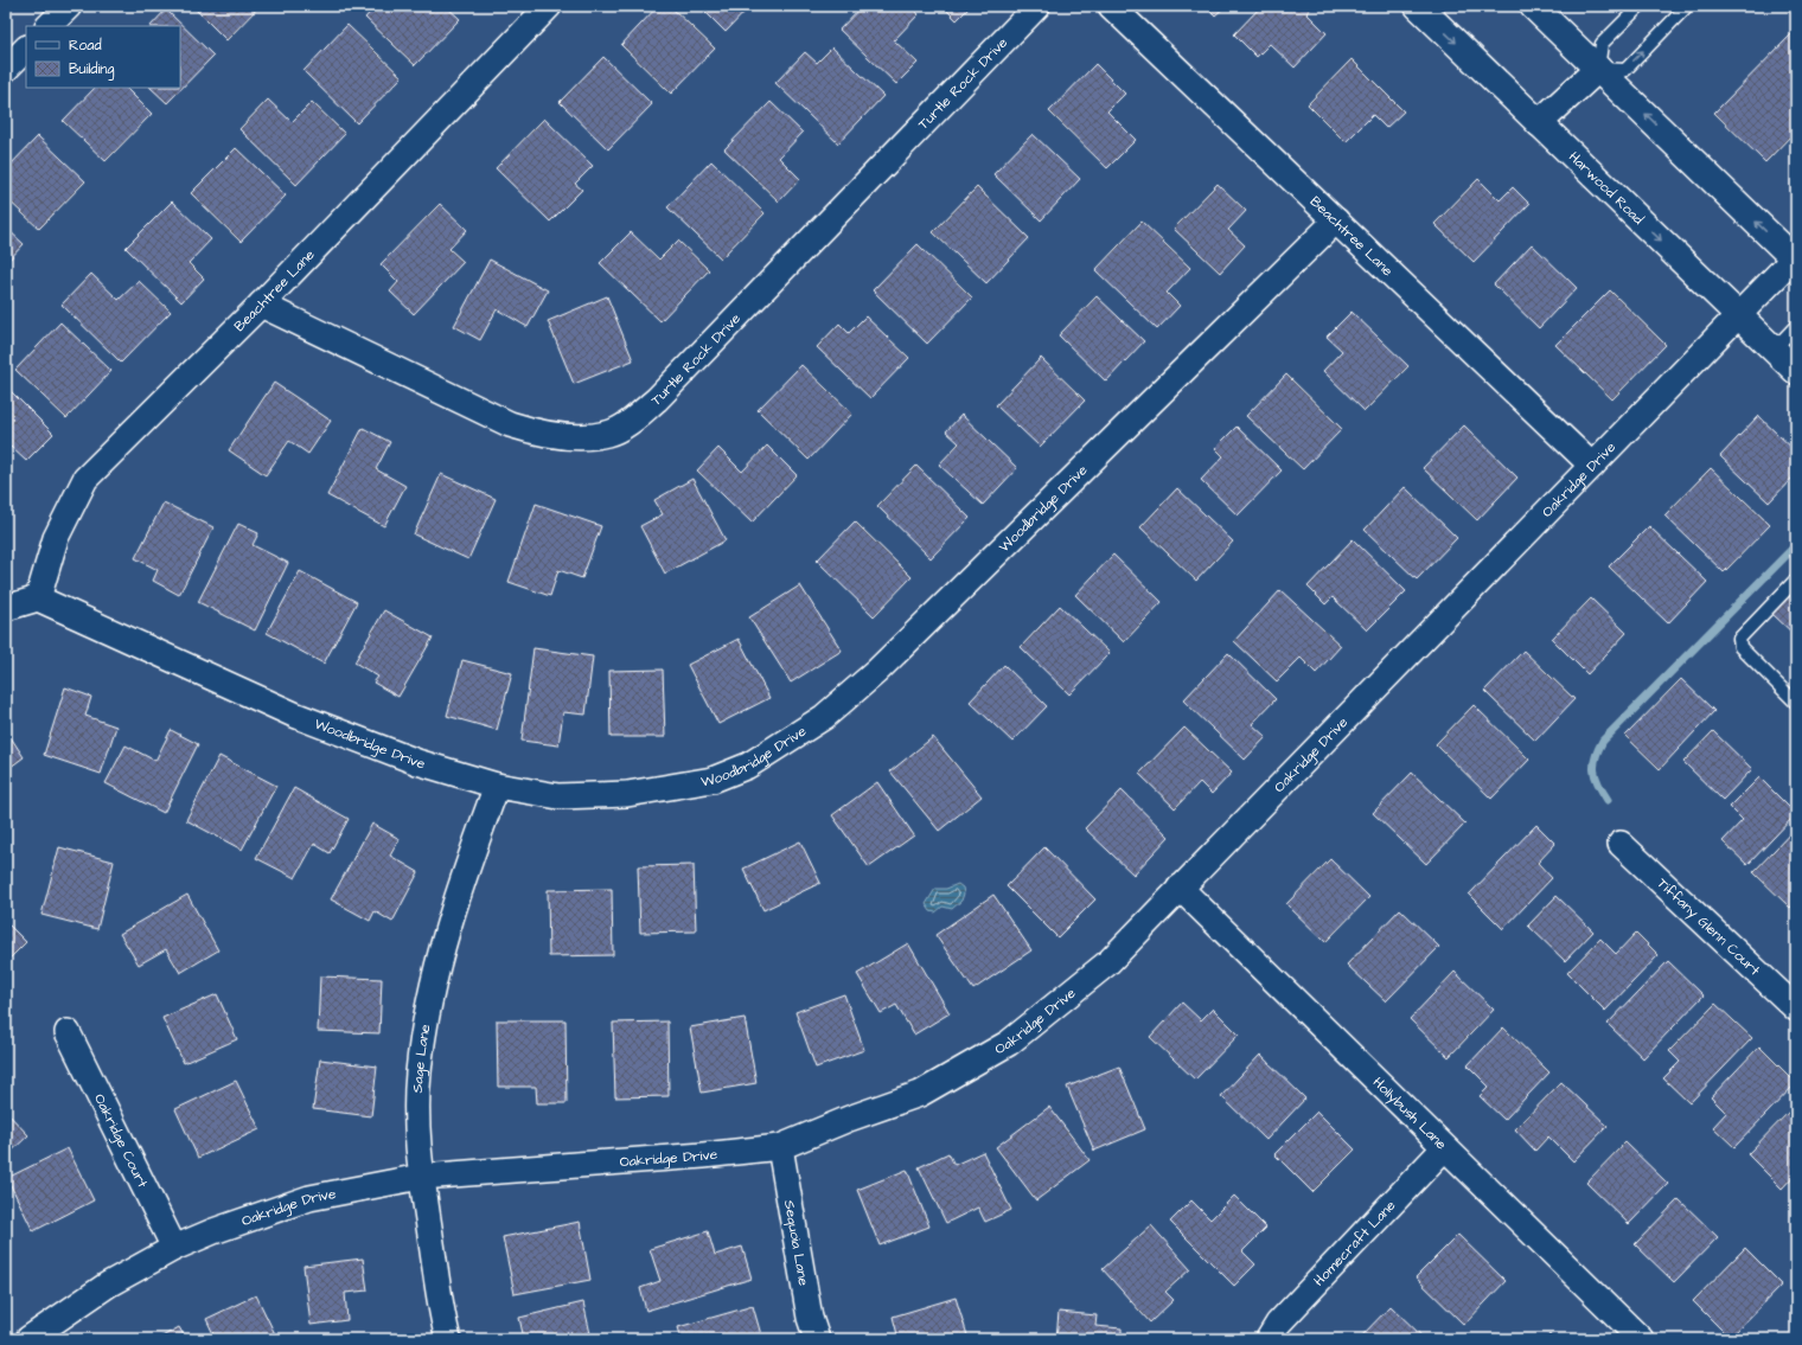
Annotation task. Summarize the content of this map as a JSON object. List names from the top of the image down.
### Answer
{
  "streets": {
    "main road": ["Harwood Road"],
    "street": [
      "Turtle Rock Drive",
      "Beachtree Lane",
      "Oakridge Drive",
      "Woodbridge Drive",
      "Tiffany Glenn Court",
      "Sage Lane",
      "Hollybush Lane",
      "Oakridge Court",
      "Sequoia Lane",
      "Homecraft Lane"
    ]
  },
  "crossings": [
    ["Turtle Rock Drive", "Beachtree Lane"],
    ["Harwood Road", "Oakridge Drive"],
    ["Beachtree Lane", "Oakridge Drive"],
    ["Beachtree Lane", "Woodbridge Drive"],
    ["Oakridge Drive", "Sage Lane"],
    ["Oakridge Drive", "Hollybush Lane"],
    ["Oakridge Drive", "Oakridge Court"],
    ["Oakridge Drive", "Sequoia Lane"],
    ["Woodbridge Drive", "Sage Lane"],
    ["Hollybush Lane", "Homecraft Lane"]
  ],
  "legend": ["Road", "Building"]
}
